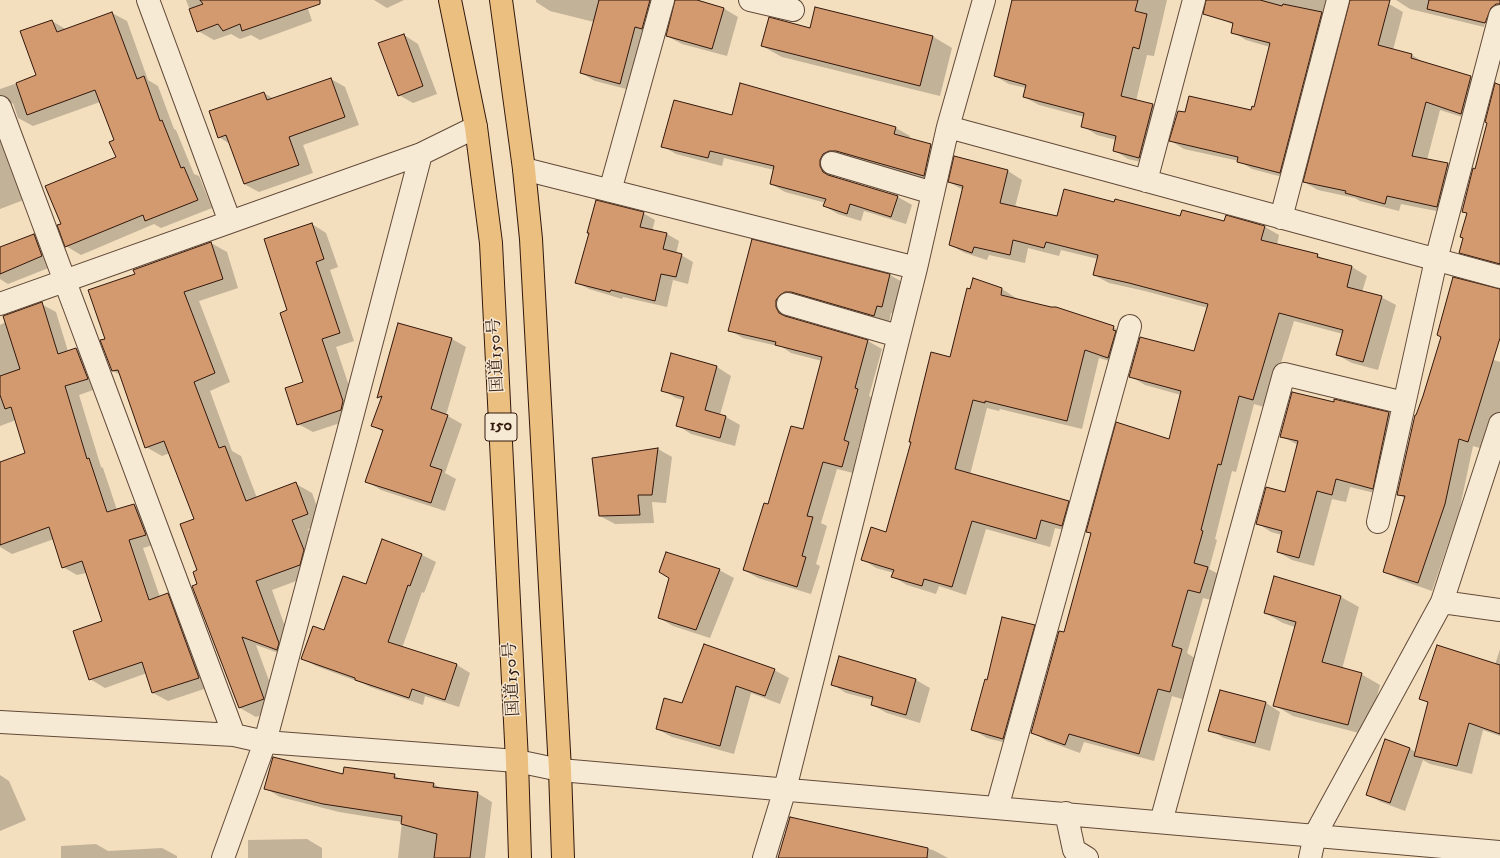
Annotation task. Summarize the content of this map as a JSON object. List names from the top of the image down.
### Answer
{
  "streets": {
    "highway": ["国道150号", "150"]
  }
}
